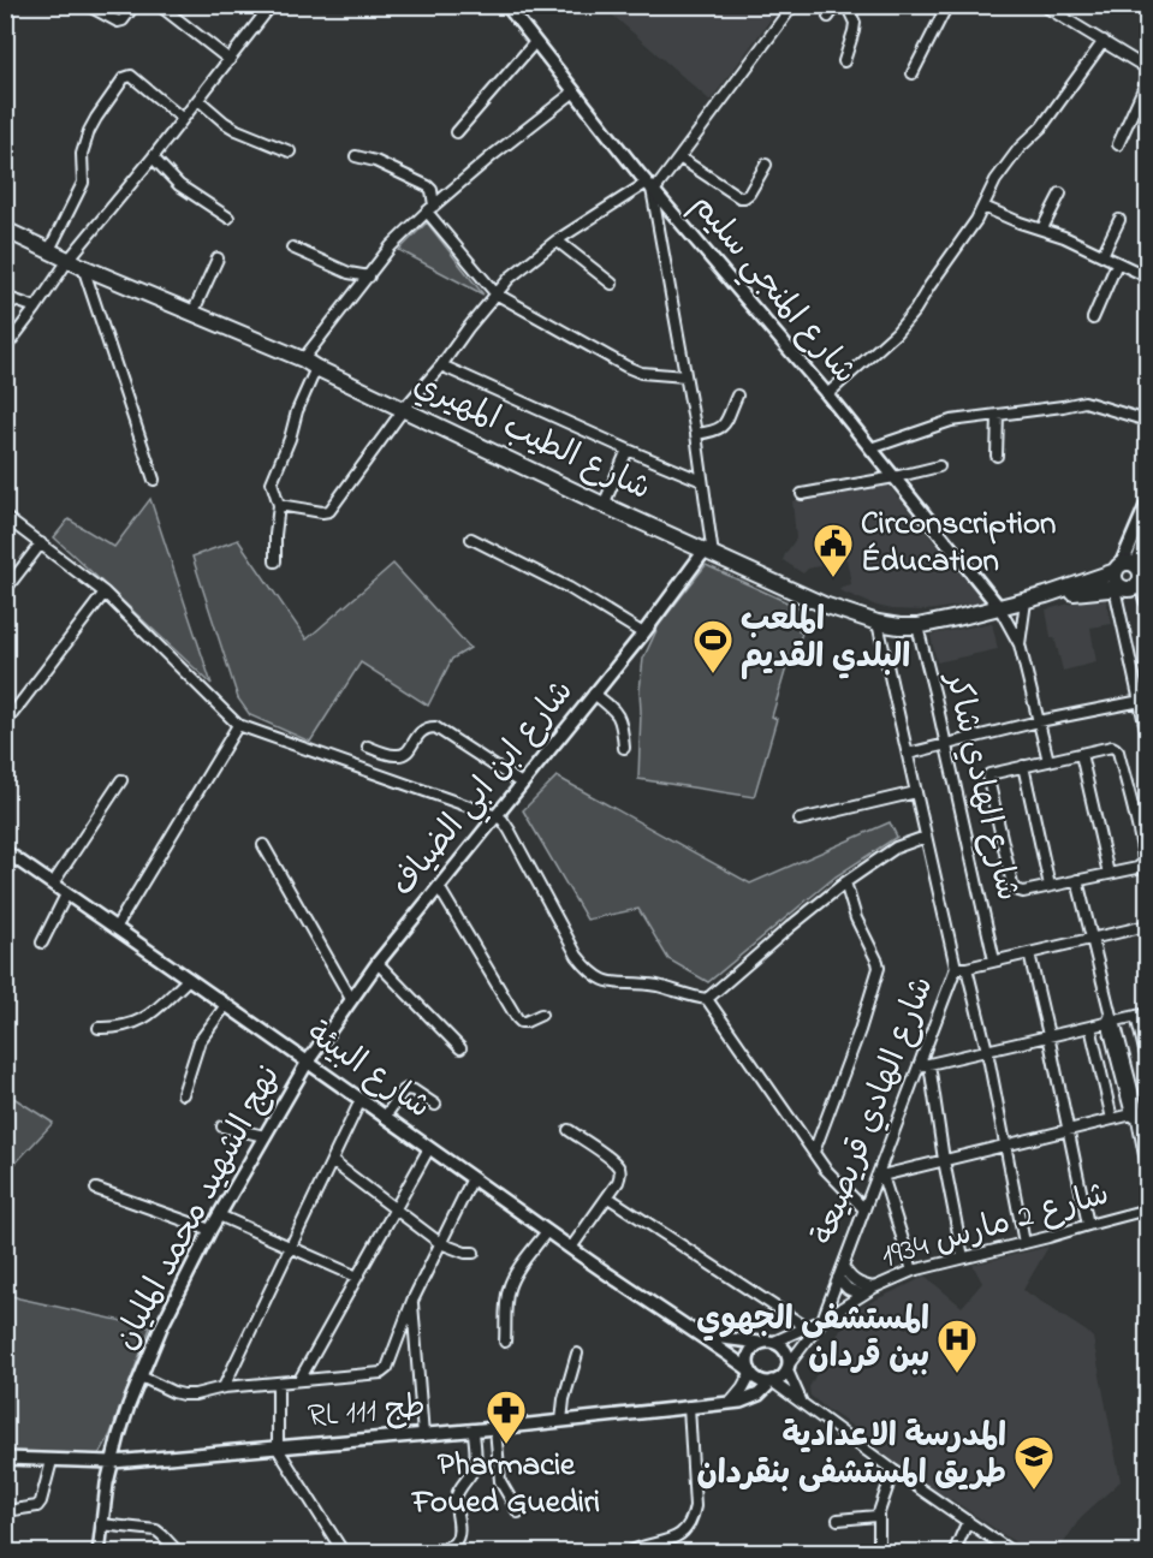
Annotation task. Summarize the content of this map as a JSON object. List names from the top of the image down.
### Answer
{
  "streets": {
    "main road": ["شارع الطيب المهيري"],
    "street": [
      "شارع المنجي سليم",
      "شارع الهادي شاكر",
      "شارع ابن ابي الضياف",
      "شارع البيئة",
      "شارع الهادي قريصيعة",
      "نهج الشهيد محمد المليان",
      "شارع 2 مارس 1934",
      "RL طج 111"
    ]
  },
  "crossings": [
    ["شارع المنجي سليم", "شارع الطيب المهيري"],
    ["شارع الطيب المهيري", "شارع الهادي شاكر"],
    ["شارع الطيب المهيري", "شارع ابن ابي الضياف"],
    ["شارع الطيب المهيري", "شارع الهادي قريصيعة"],
    ["شارع ابن ابي الضياف", "شارع البيئة"],
    ["شارع ابن ابي الضياف", "نهج الشهيد محمد المليان"],
    ["شارع البيئة", "نهج الشهيد محمد المليان"],
    ["شارع البيئة", "RL طج 111"],
    ["شارع الهادي قريصيعة", "شارع 2 مارس 1934"],
    ["نهج الشهيد محمد المليان", "RL طج 111"]
  ],
  "places": {
    "public building": ["Circonscription Éducation"],
    "sports": ["الملعب البلدي القديم"],
    "hospital": ["المستشفى الجهوي ببن قردان"],
    "pharmacy": ["Pharmacie Foued Guediri"],
    "school or university": ["المدرسة الاعدادية طريق المستشفى بنقردان"]
  }
}
